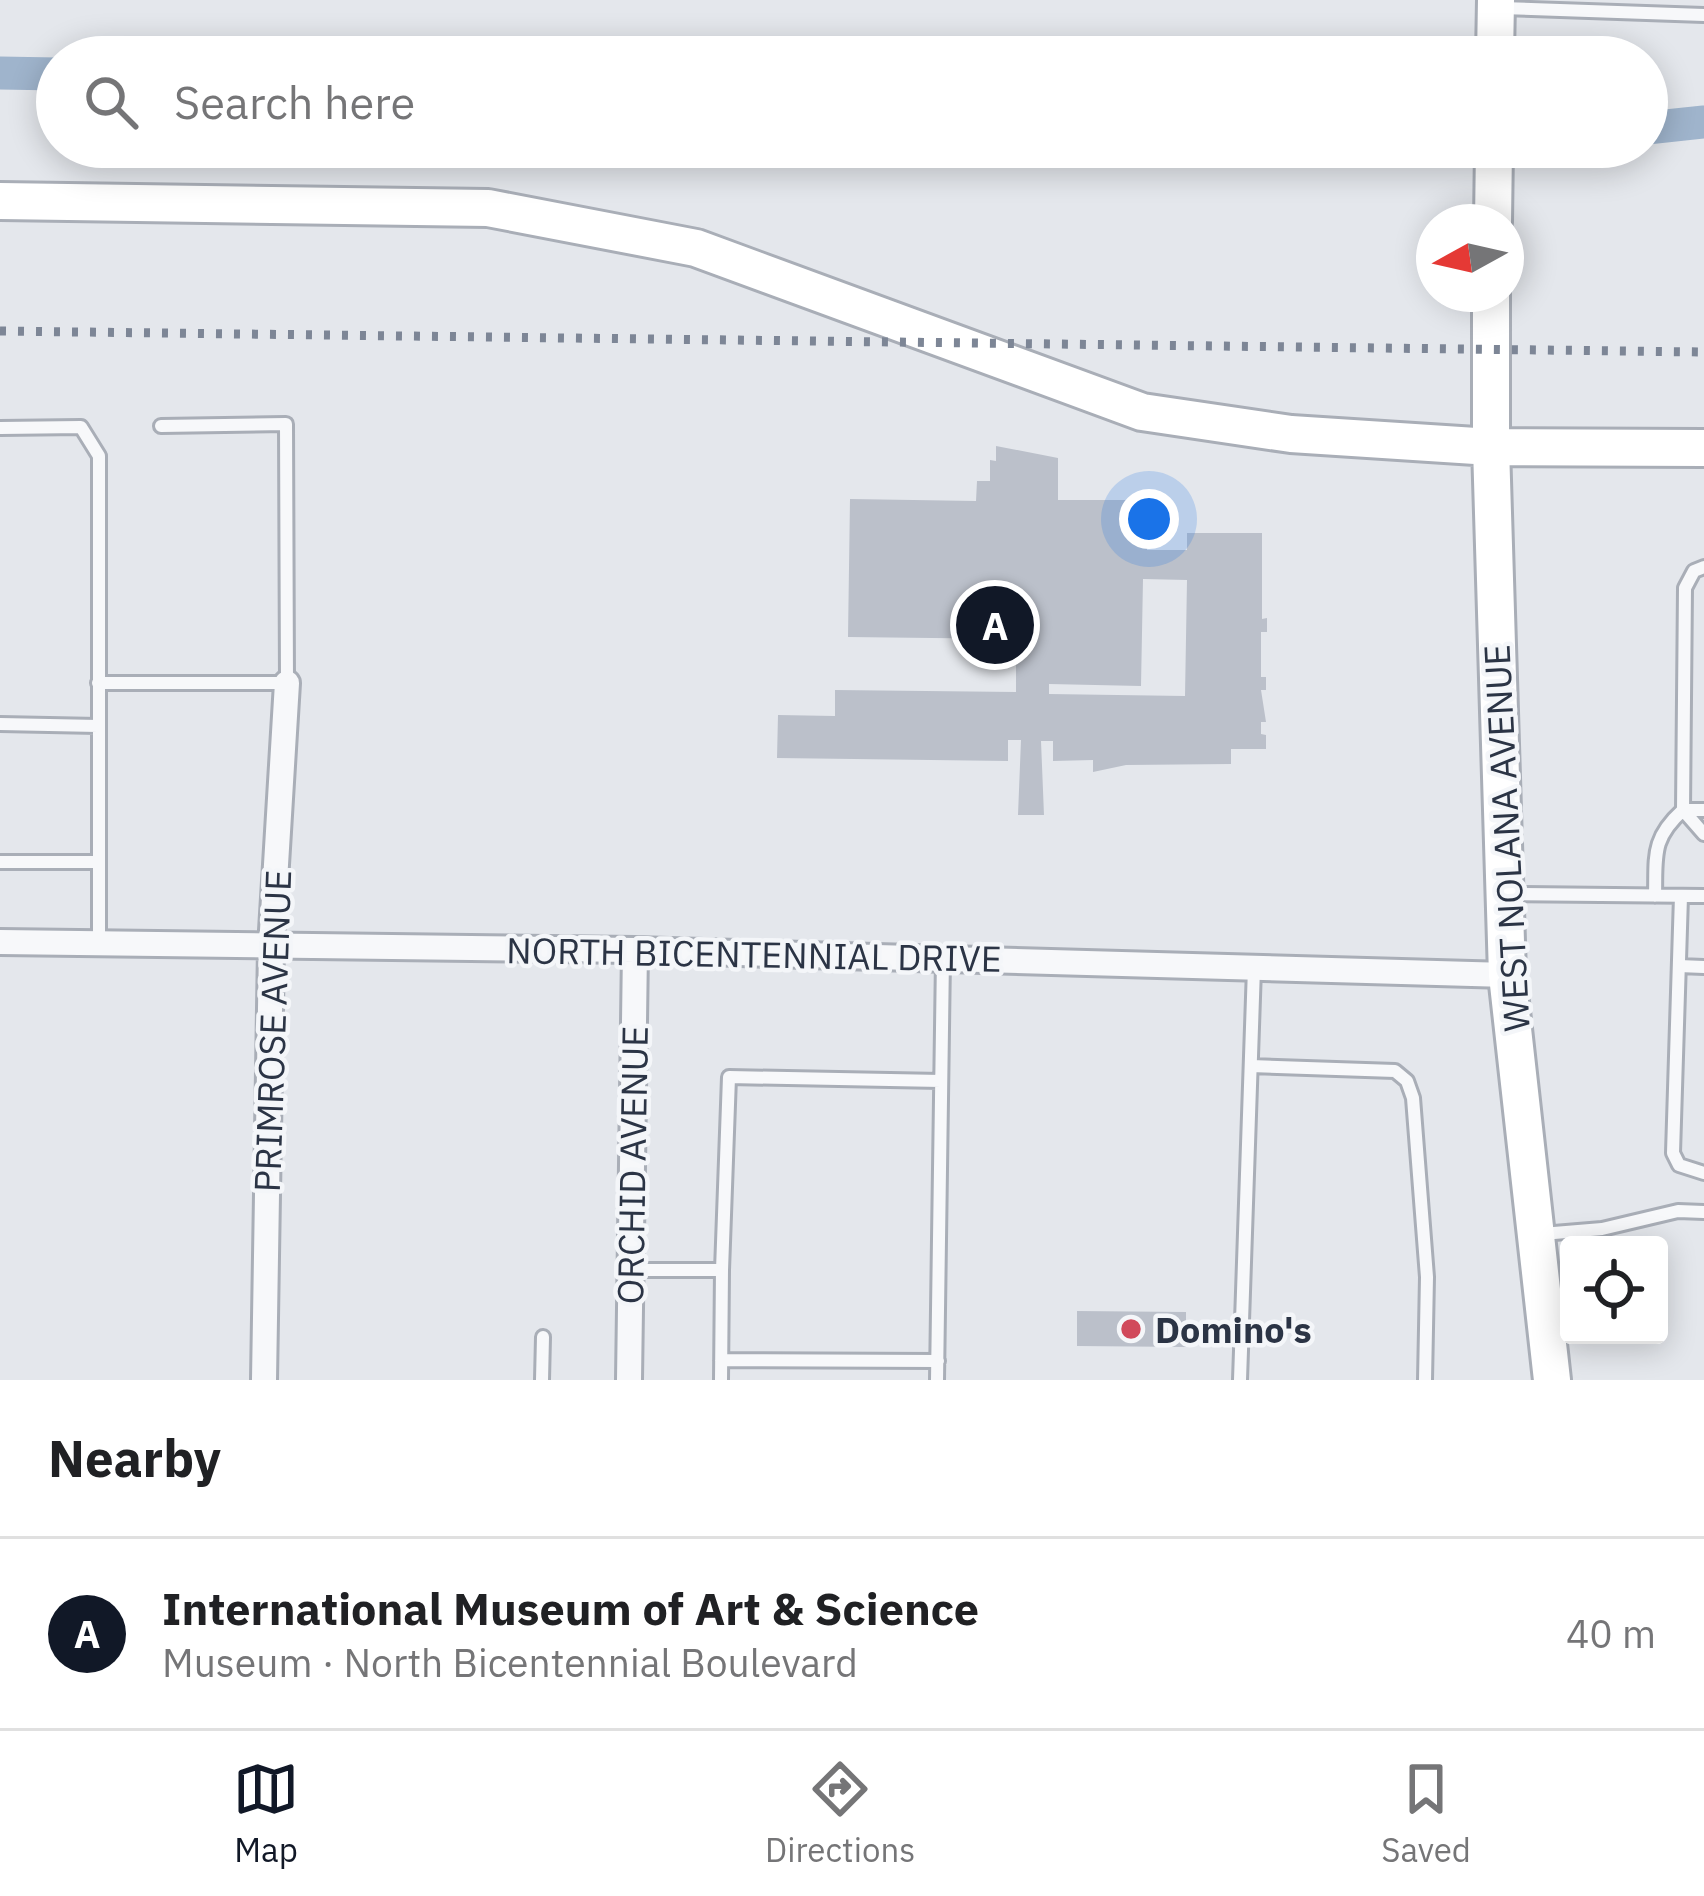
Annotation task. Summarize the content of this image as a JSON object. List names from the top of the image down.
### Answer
{
  "streets": {
    "main road": ["WEST NOLANA AVENUE"],
    "street": ["NORTH BICENTENNIAL DRIVE", "PRIMROSE AVENUE", "ORCHID AVENUE"]
  },
  "crossings": [
    ["WEST NOLANA AVENUE", "NORTH BICENTENNIAL DRIVE"],
    ["NORTH BICENTENNIAL DRIVE", "PRIMROSE AVENUE"],
    ["NORTH BICENTENNIAL DRIVE", "ORCHID AVENUE"]
  ],
  "places": ["Domino's"],
  "north": "left",
  "page": {
    "search": "Search here",
    "pins": "A",
    "heading": "Nearby",
    "list": [
      {
        "mark": "A",
        "name": "International Museum of Art & Science",
        "note": "Museum · North Bicentennial Boulevard",
        "value": "40 m"
      }
    ],
    "nav": ["Map", "Directions", "Saved"]
  }
}
